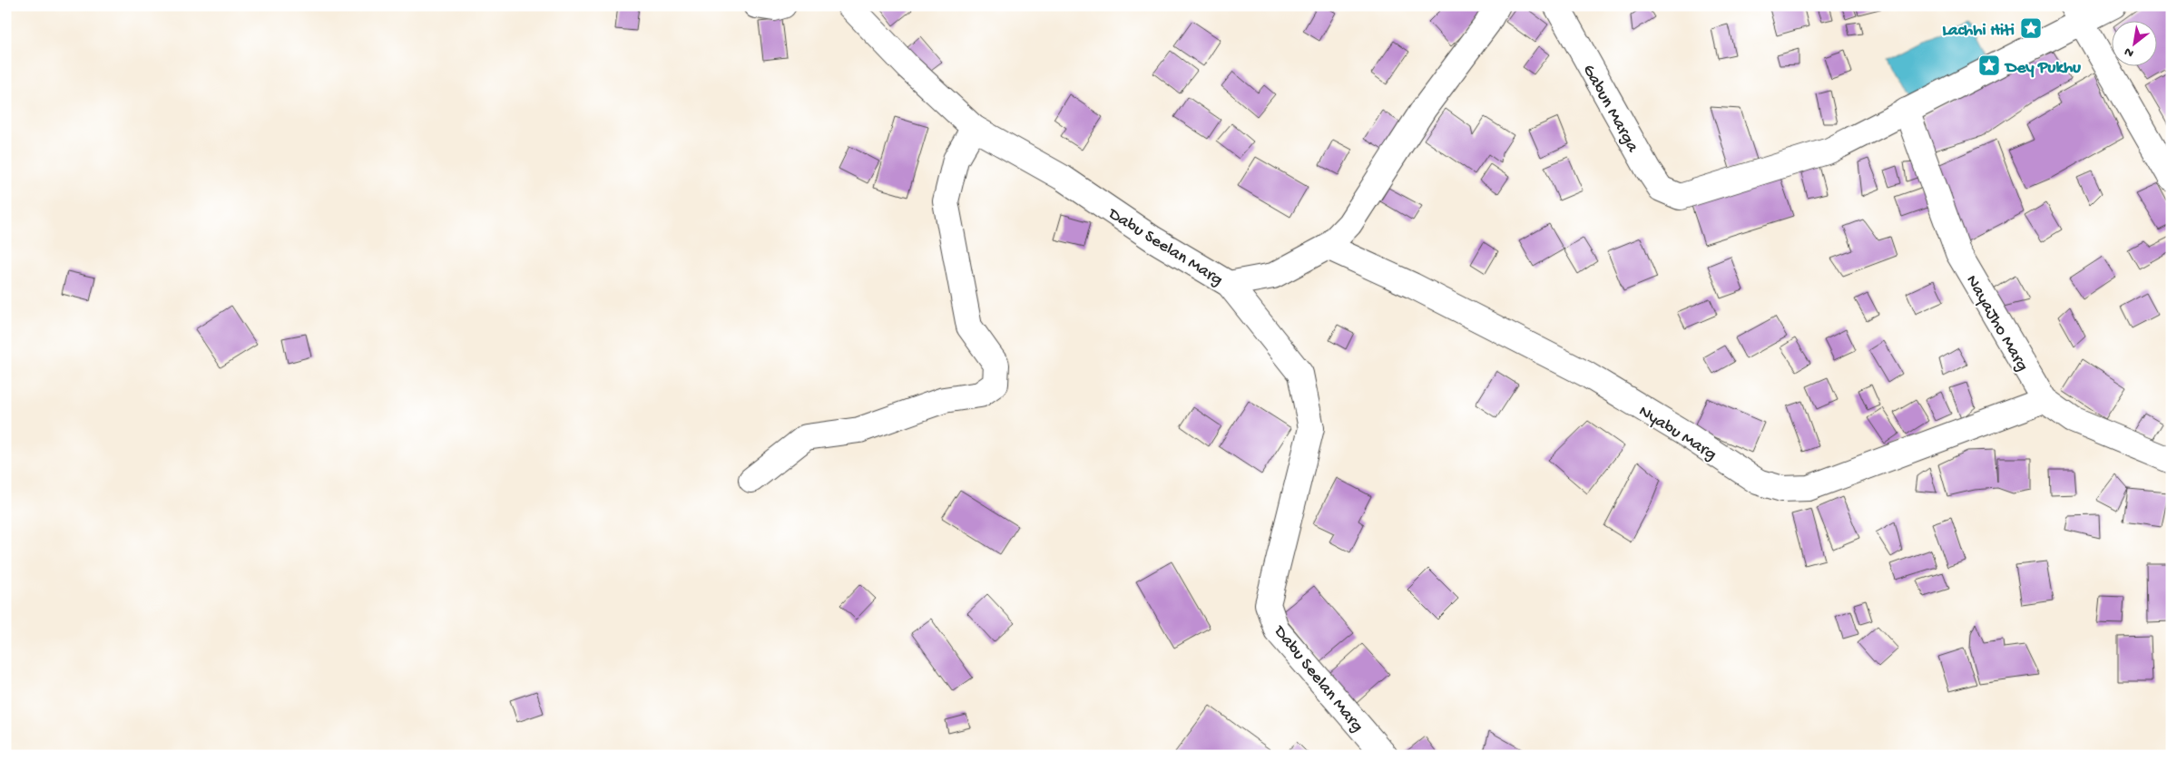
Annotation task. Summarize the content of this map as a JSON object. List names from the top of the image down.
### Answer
{
  "streets": {
    "street": [
      "Gabun Marga",
      "Dabu Seelan Marg",
      "NayaJho Marg",
      "Nyabu Marg"
    ]
  },
  "crossings": [
    ["Gabun Marga", "NayaJho Marg"],
    ["NayaJho Marg", "Nyabu Marg"]
  ],
  "places": {
    "place": ["Lachhi Hiti", "Dey Pukhu"]
  },
  "north": "bottom left"
}
